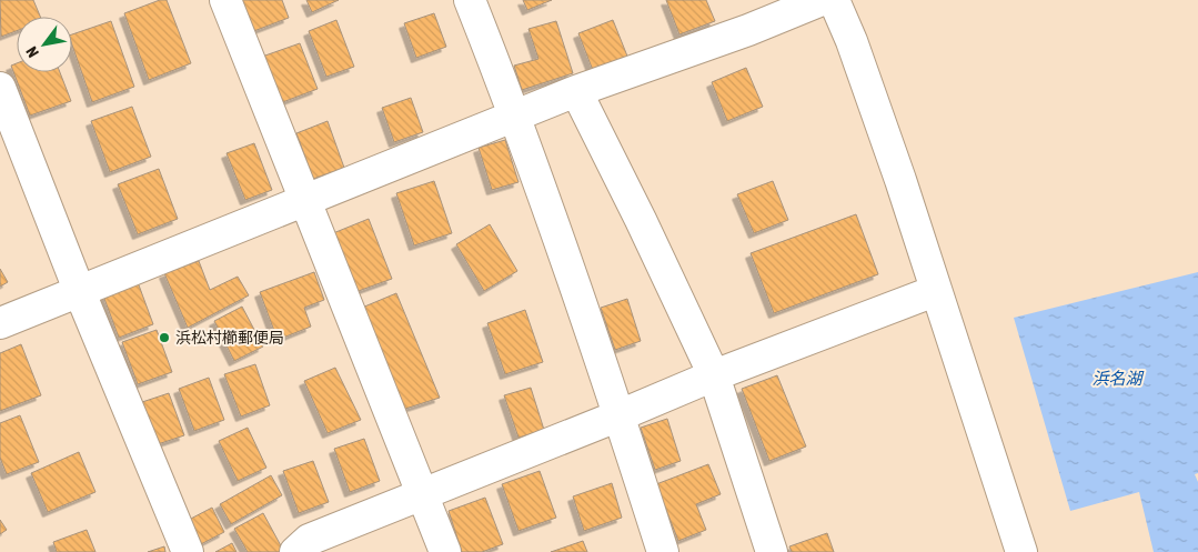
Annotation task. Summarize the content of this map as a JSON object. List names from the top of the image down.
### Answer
{
  "water": ["浜名湖"],
  "places": ["浜松村櫛郵便局"],
  "north": "bottom left"
}
